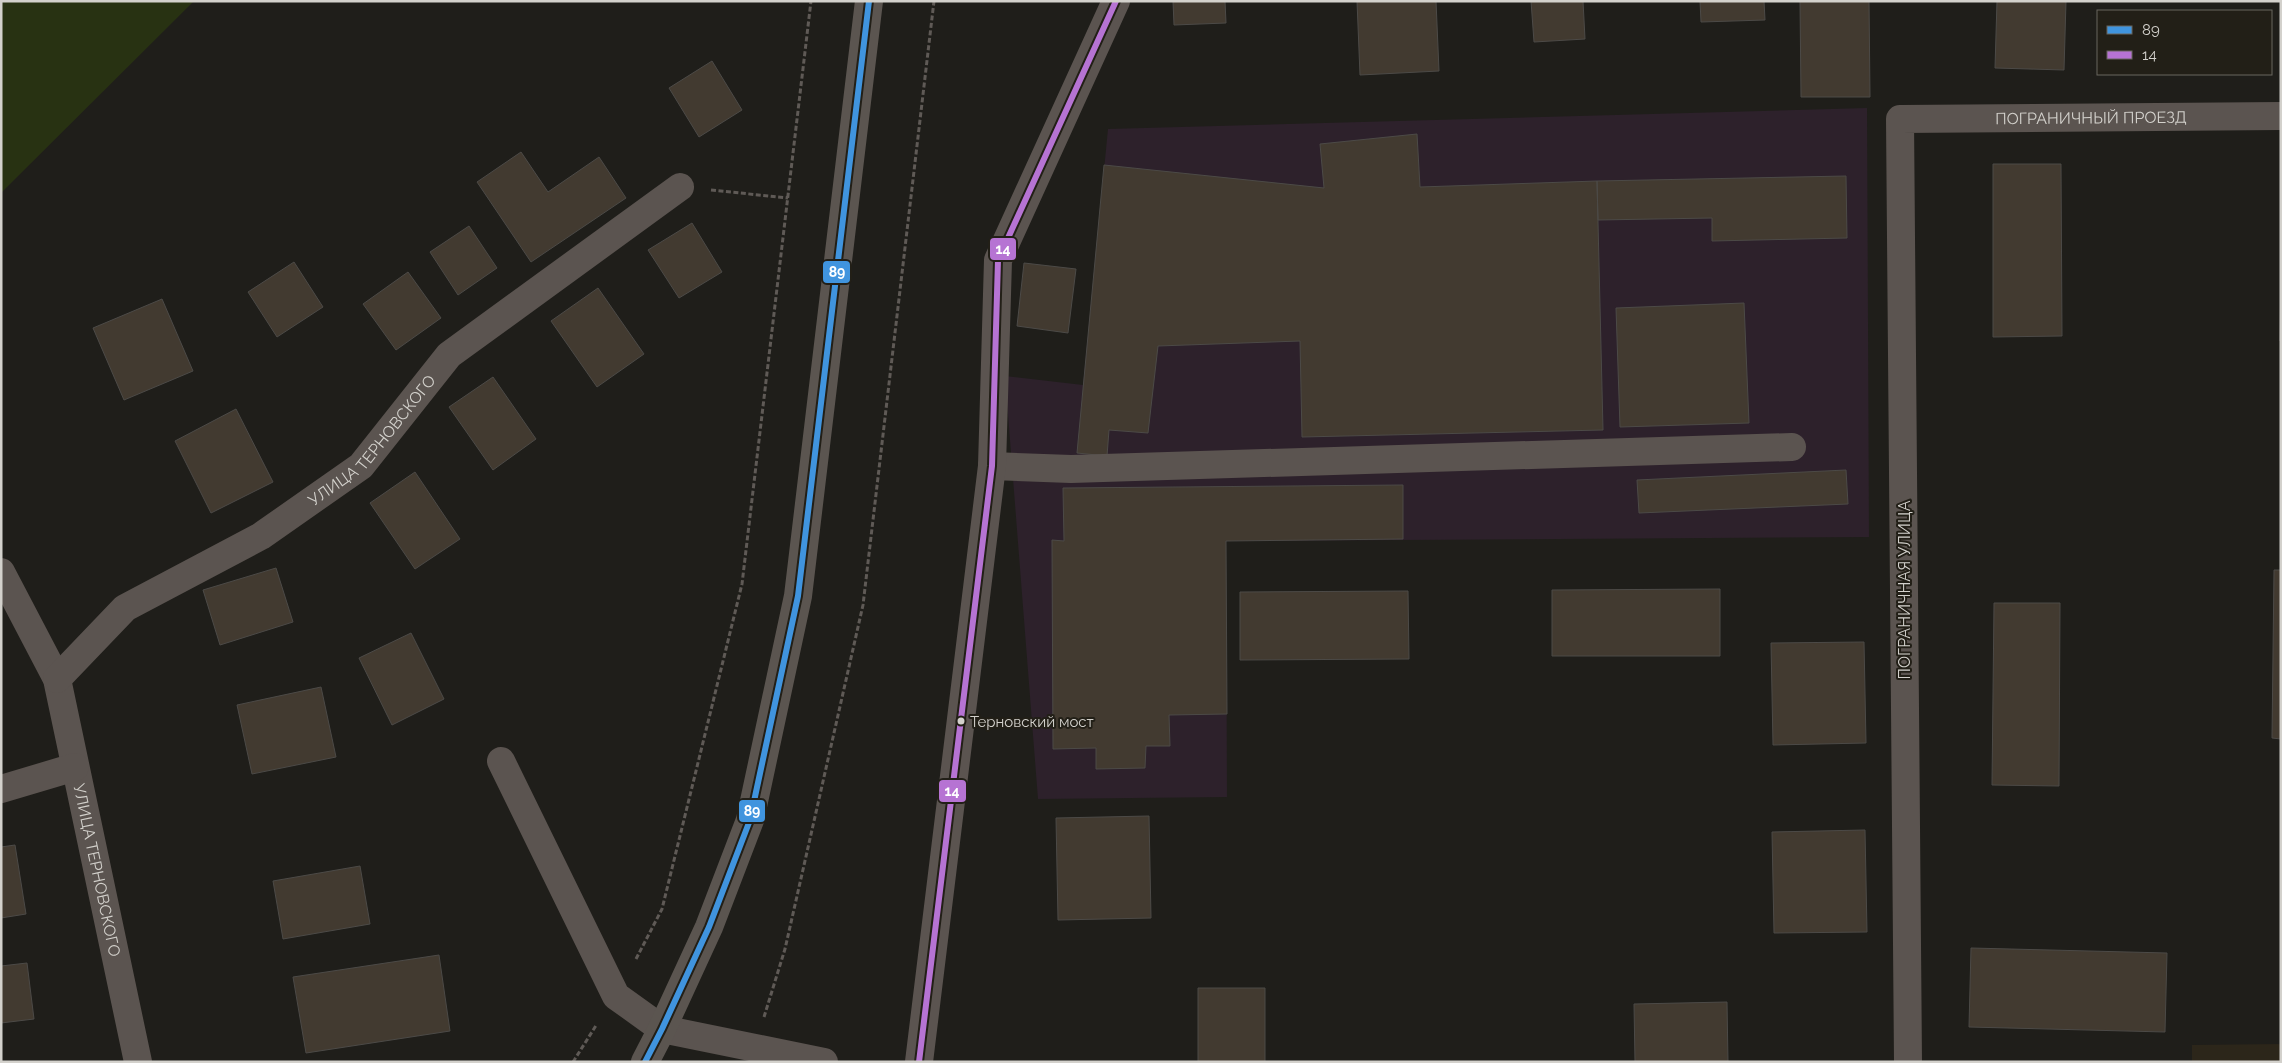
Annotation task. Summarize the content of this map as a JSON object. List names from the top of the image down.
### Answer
{
  "streets": {
    "street": ["ПОГРАНИЧНЫЙ ПРОЕЗД", "УЛИЦА ТЕРНОВСКОГО", "ПОГРАНИЧНАЯ УЛИЦА"]
  },
  "crossings": [
    ["ПОГРАНИЧНЫЙ ПРОЕЗД", "ПОГРАНИЧНАЯ УЛИЦА"]
  ],
  "places": ["Терновский мост"],
  "lines": ["transit line 89", "transit line 14"],
  "legend": ["89", "14"]
}
